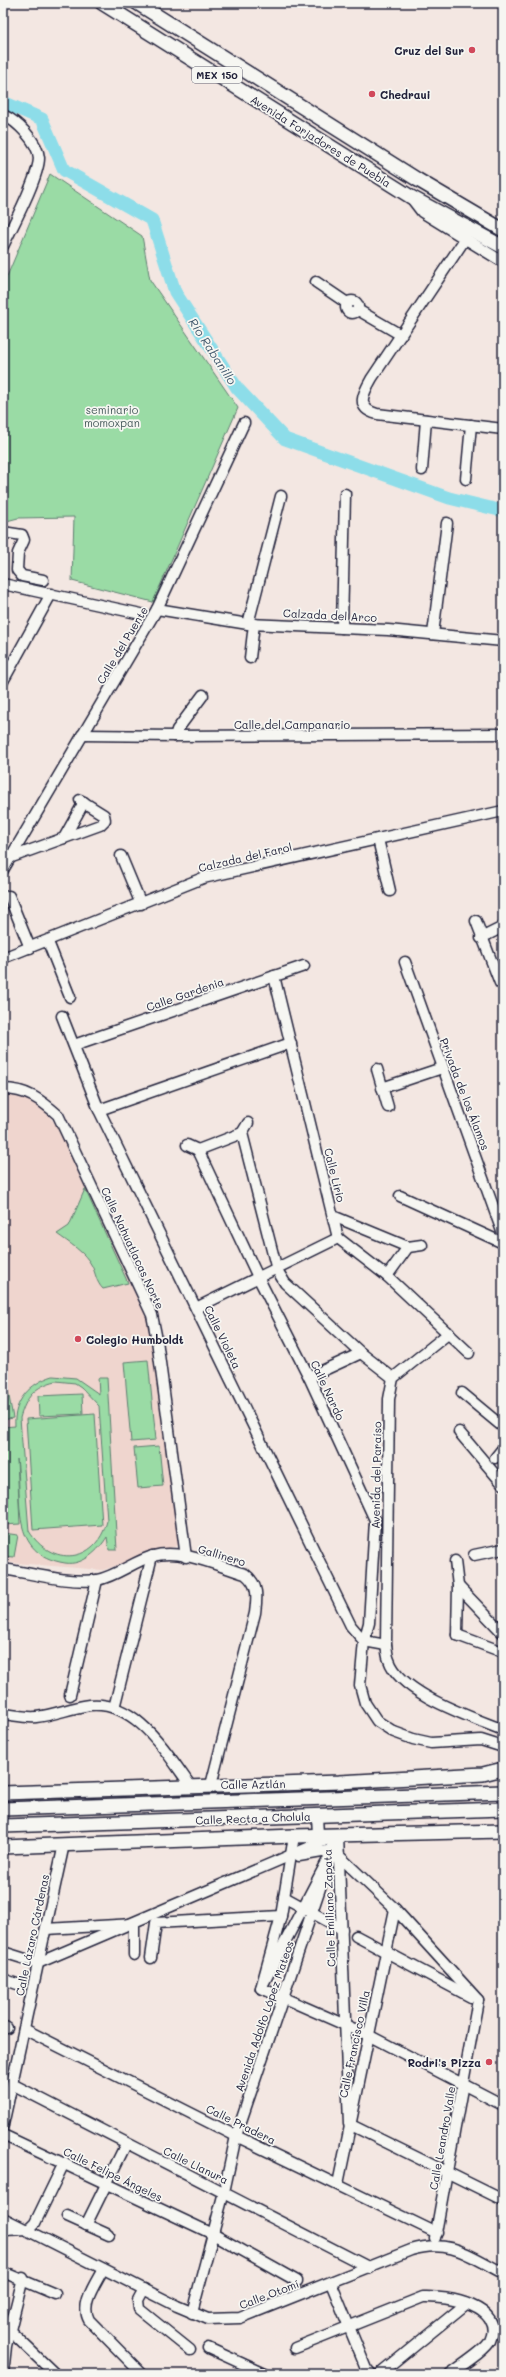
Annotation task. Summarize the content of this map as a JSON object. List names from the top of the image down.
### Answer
{
  "streets": {
    "main road": [
      "MEX 150",
      "Avenida Forjadores de Puebla",
      "Calle Aztlán",
      "Calle Recta a Cholula"
    ],
    "street": [
      "Calzada del Arco",
      "Calle del Puente",
      "Calle del Campanario",
      "Calzada del Farol",
      "Calle Gardenia",
      "Privada de los Álamos",
      "Calle Lirio",
      "Calle Nahuatlacas Norte",
      "Calle Violeta",
      "Calle Nardo",
      "Avenida del Paraíso",
      "Gallinero",
      "Calle Emiliano Zapata",
      "Calle Lázaro Cárdenas",
      "Avenida Adolfo López Mateos",
      "Calle Francisco Villa",
      "Calle Pradera",
      "Calle Leandro Valle",
      "Calle Llanura",
      "Calle Felipe Ángeles",
      "Calle Otomí"
    ]
  },
  "crossings": [
    ["Calzada del Arco", "Calle del Puente"],
    ["Calle del Puente", "Calle del Campanario"],
    ["Calle Gardenia", "Calle Lirio"],
    ["Calle Gardenia", "Calle Violeta"],
    ["Calle Nahuatlacas Norte", "Gallinero"],
    ["Calle Violeta", "Calle Nardo"],
    ["Gallinero", "Calle Aztlán"],
    ["Calle Recta a Cholula", "Calle Emiliano Zapata"],
    ["Calle Recta a Cholula", "Calle Lázaro Cárdenas"],
    ["Calle Recta a Cholula", "Avenida Adolfo López Mateos"],
    ["Calle Emiliano Zapata", "Calle Lázaro Cárdenas"],
    ["Calle Emiliano Zapata", "Avenida Adolfo López Mateos"],
    ["Calle Emiliano Zapata", "Calle Francisco Villa"],
    ["Calle Lázaro Cárdenas", "Calle Pradera"],
    ["Calle Lázaro Cárdenas", "Calle Llanura"],
    ["Avenida Adolfo López Mateos", "Calle Pradera"],
    ["Avenida Adolfo López Mateos", "Calle Llanura"],
    ["Avenida Adolfo López Mateos", "Calle Felipe Ángeles"],
    ["Avenida Adolfo López Mateos", "Calle Otomí"],
    ["Calle Francisco Villa", "Calle Pradera"],
    ["Calle Pradera", "Calle Leandro Valle"],
    ["Calle Llanura", "Calle Otomí"]
  ],
  "water": ["Río Rabanillo"],
  "parks": ["seminario momoxpan"],
  "places": [
    "Cruz del Sur",
    "Chedraui",
    "Colegio Humboldt",
    "Rodri's Pizza"
  ]
}
